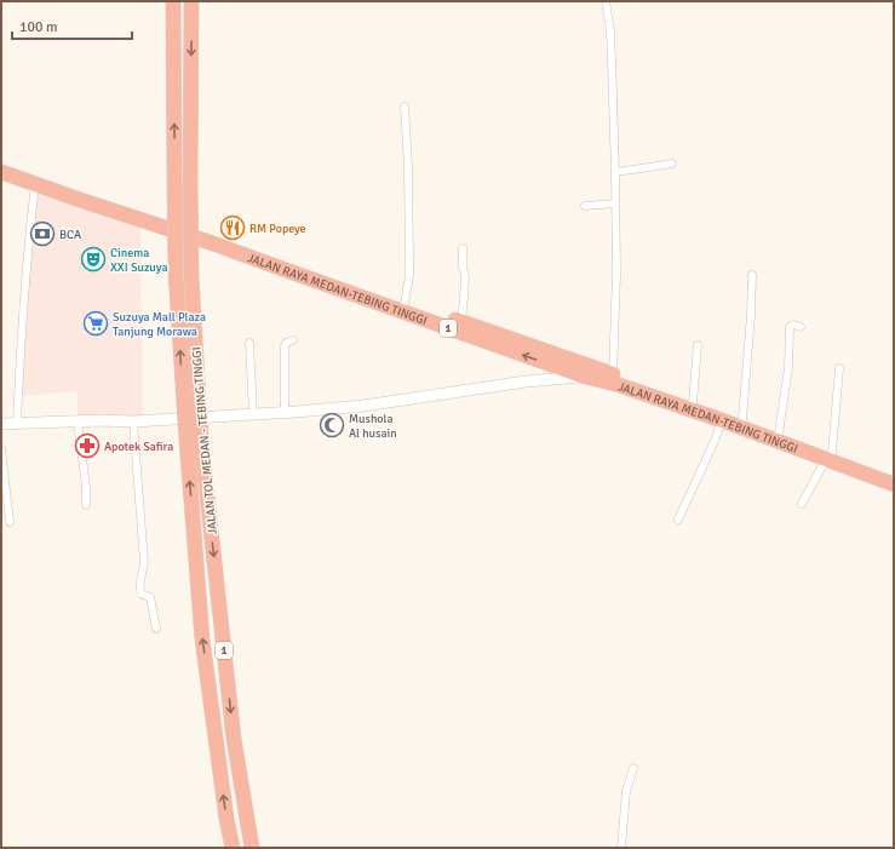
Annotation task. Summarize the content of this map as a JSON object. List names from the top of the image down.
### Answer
{
  "streets": {
    "highway": ["JALAN RAYA MEDAN-TEBING TINGGI", "1", "JALAN TOL MEDAN - TEBING TINGGI"]
  },
  "crossings": [
    ["1", "JALAN TOL MEDAN - TEBING TINGGI"]
  ],
  "places": {
    "restaurant": ["RM Popeye"],
    "bank": ["BCA"],
    "theatre": ["Cinema XXI Suzuya"],
    "supermarket": ["Suzuya Mall Plaza Tanjung Morawa"],
    "mosque": ["Mushola Al husain"],
    "pharmacy": ["Apotek Safira"]
  },
  "scale_bar": "100 m"
}
